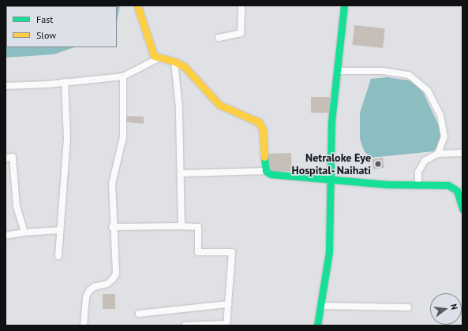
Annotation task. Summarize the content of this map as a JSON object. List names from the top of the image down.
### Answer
{
  "places": ["Netraloke Eye Hospital- Naihati"],
  "legend": ["Fast", "Slow"],
  "north": "right"
}
